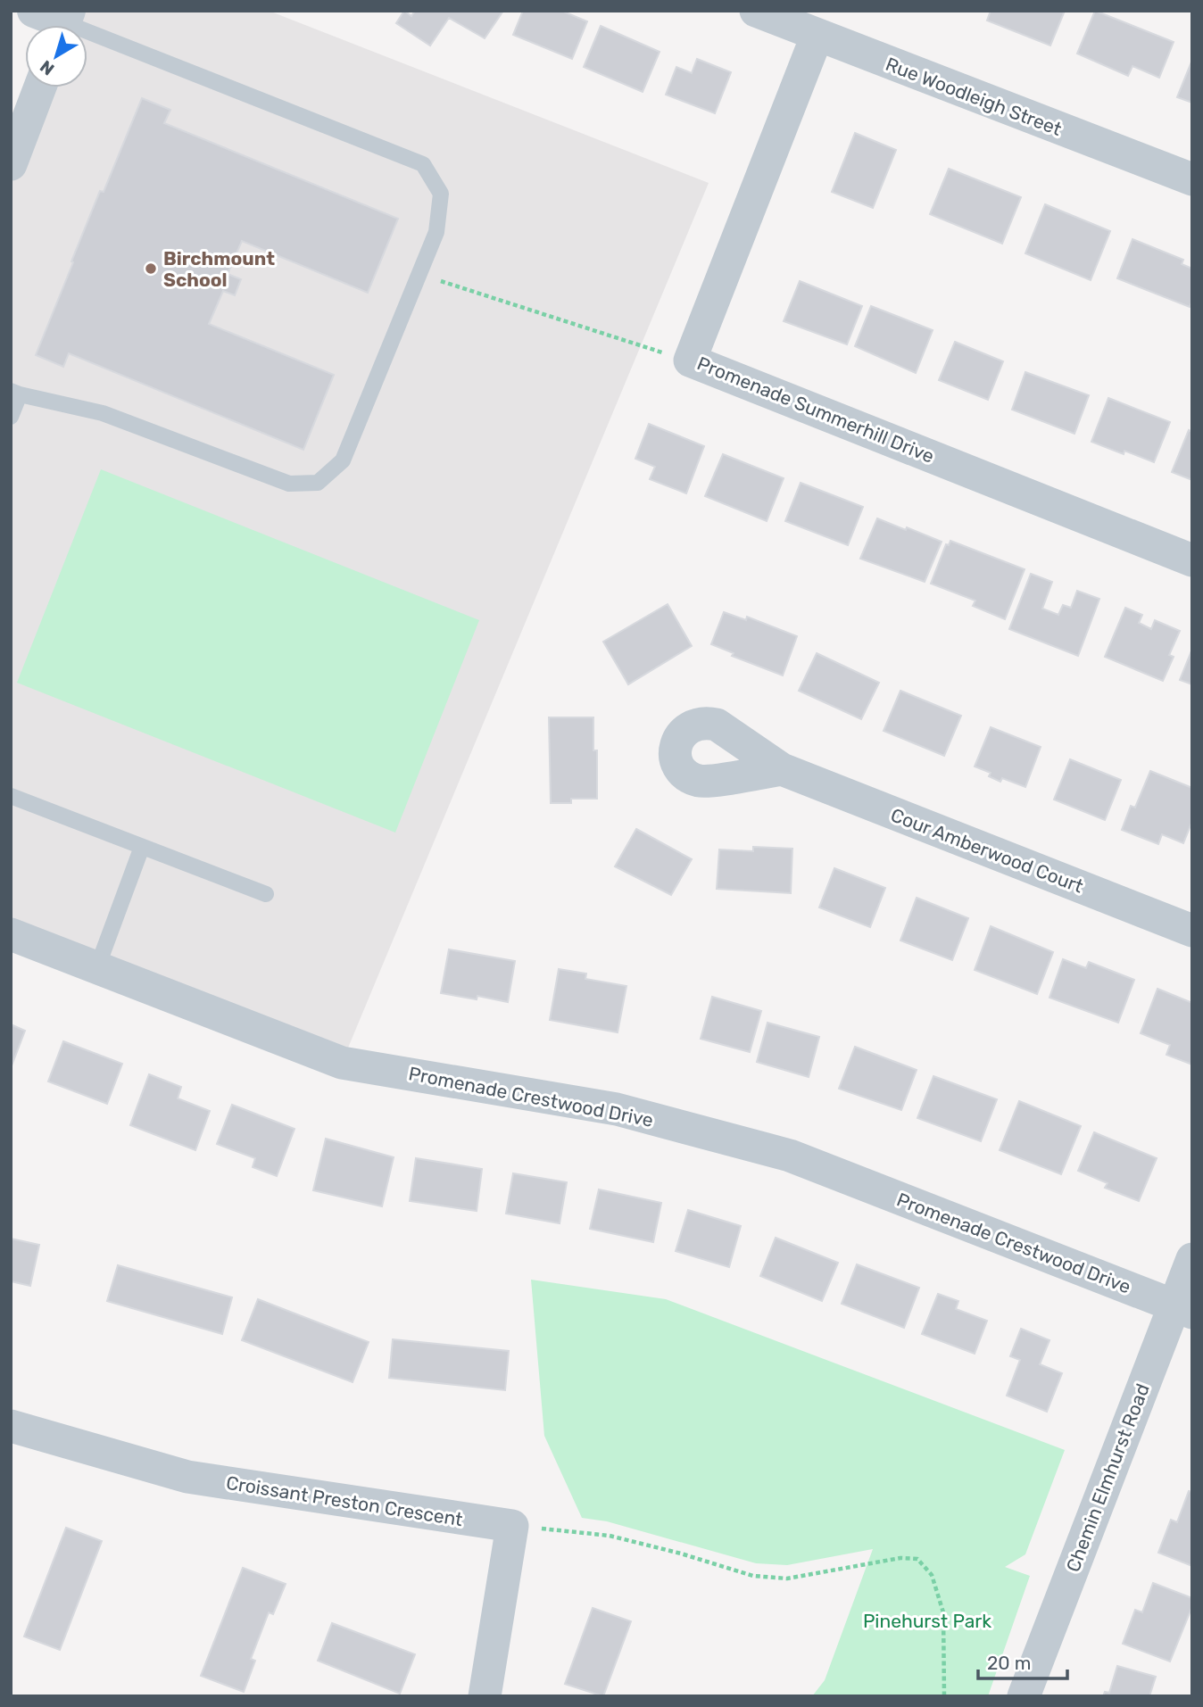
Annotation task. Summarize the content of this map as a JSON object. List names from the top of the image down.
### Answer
{
  "streets": {
    "street": [
      "Rue Woodleigh Street",
      "Promenade Summerhill Drive",
      "Cour Amberwood Court",
      "Promenade Crestwood Drive",
      "Chemin Elmhurst Road",
      "Croissant Preston Crescent"
    ]
  },
  "crossings": [
    ["Rue Woodleigh Street", "Promenade Summerhill Drive"],
    ["Promenade Crestwood Drive", "Chemin Elmhurst Road"]
  ],
  "parks": ["Pinehurst Park"],
  "places": ["Birchmount School"],
  "scale_bar": "20 m",
  "north": "bottom left"
}
